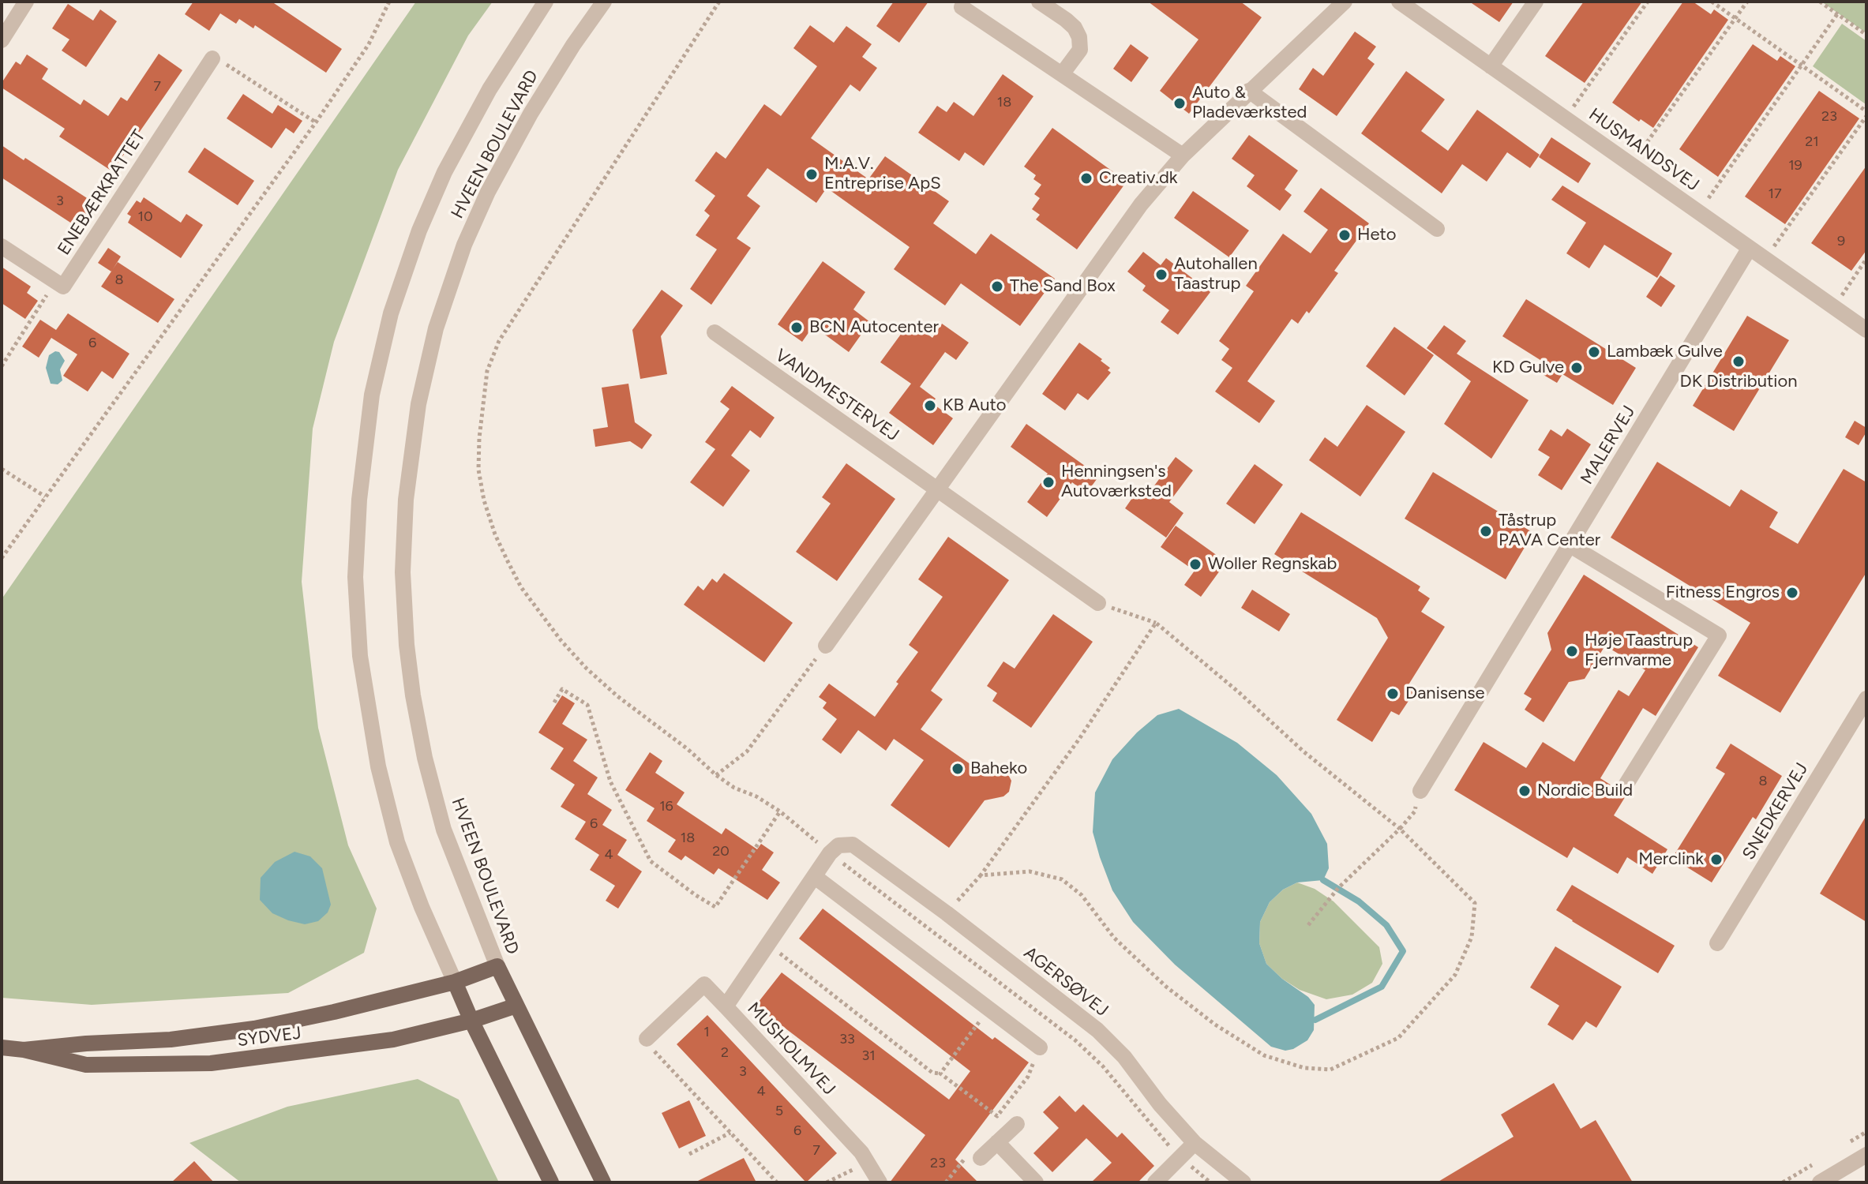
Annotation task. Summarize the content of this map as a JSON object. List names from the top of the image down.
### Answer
{
  "streets": {
    "main road": ["HVEEN BOULEVARD", "SYDVEJ"],
    "street": [
      "HUSMANDSVEJ",
      "ENEBÆRKRATTET",
      "VANDMESTERVEJ",
      "MALERVEJ",
      "SNEDKERVEJ",
      "AGERSØVEJ",
      "MUSHOLMVEJ"
    ]
  },
  "crossings": [
    ["HVEEN BOULEVARD", "SYDVEJ"],
    ["HUSMANDSVEJ", "MALERVEJ"],
    ["AGERSØVEJ", "MUSHOLMVEJ"]
  ],
  "places": [
    "Auto & Pladeværksted",
    "M.A.V. Entreprise ApS",
    "Creativ.dk",
    "Heto",
    "Autohallen Taastrup",
    "The Sand Box",
    "BCN Autocenter",
    "Lambæk Gulve",
    "DK Distribution",
    "KD Gulve",
    "KB Auto",
    "Henningsen's Autoværksted",
    "Tåstrup PAVA Center",
    "Woller Regnskab",
    "Fitness Engros",
    "Høje Taastrup Fjernvarme",
    "Danisense",
    "Baheko",
    "Nordic Build",
    "Merclink"
  ],
  "house_numbers": [
    "7",
    "18",
    "23",
    "21",
    "19",
    "17",
    "3",
    "10",
    "9",
    "8",
    "6",
    "8",
    "16",
    "6",
    "18",
    "20",
    "4",
    "1",
    "33",
    "2",
    "31",
    "3",
    "4",
    "5",
    "6",
    "7",
    "23"
  ]
}
